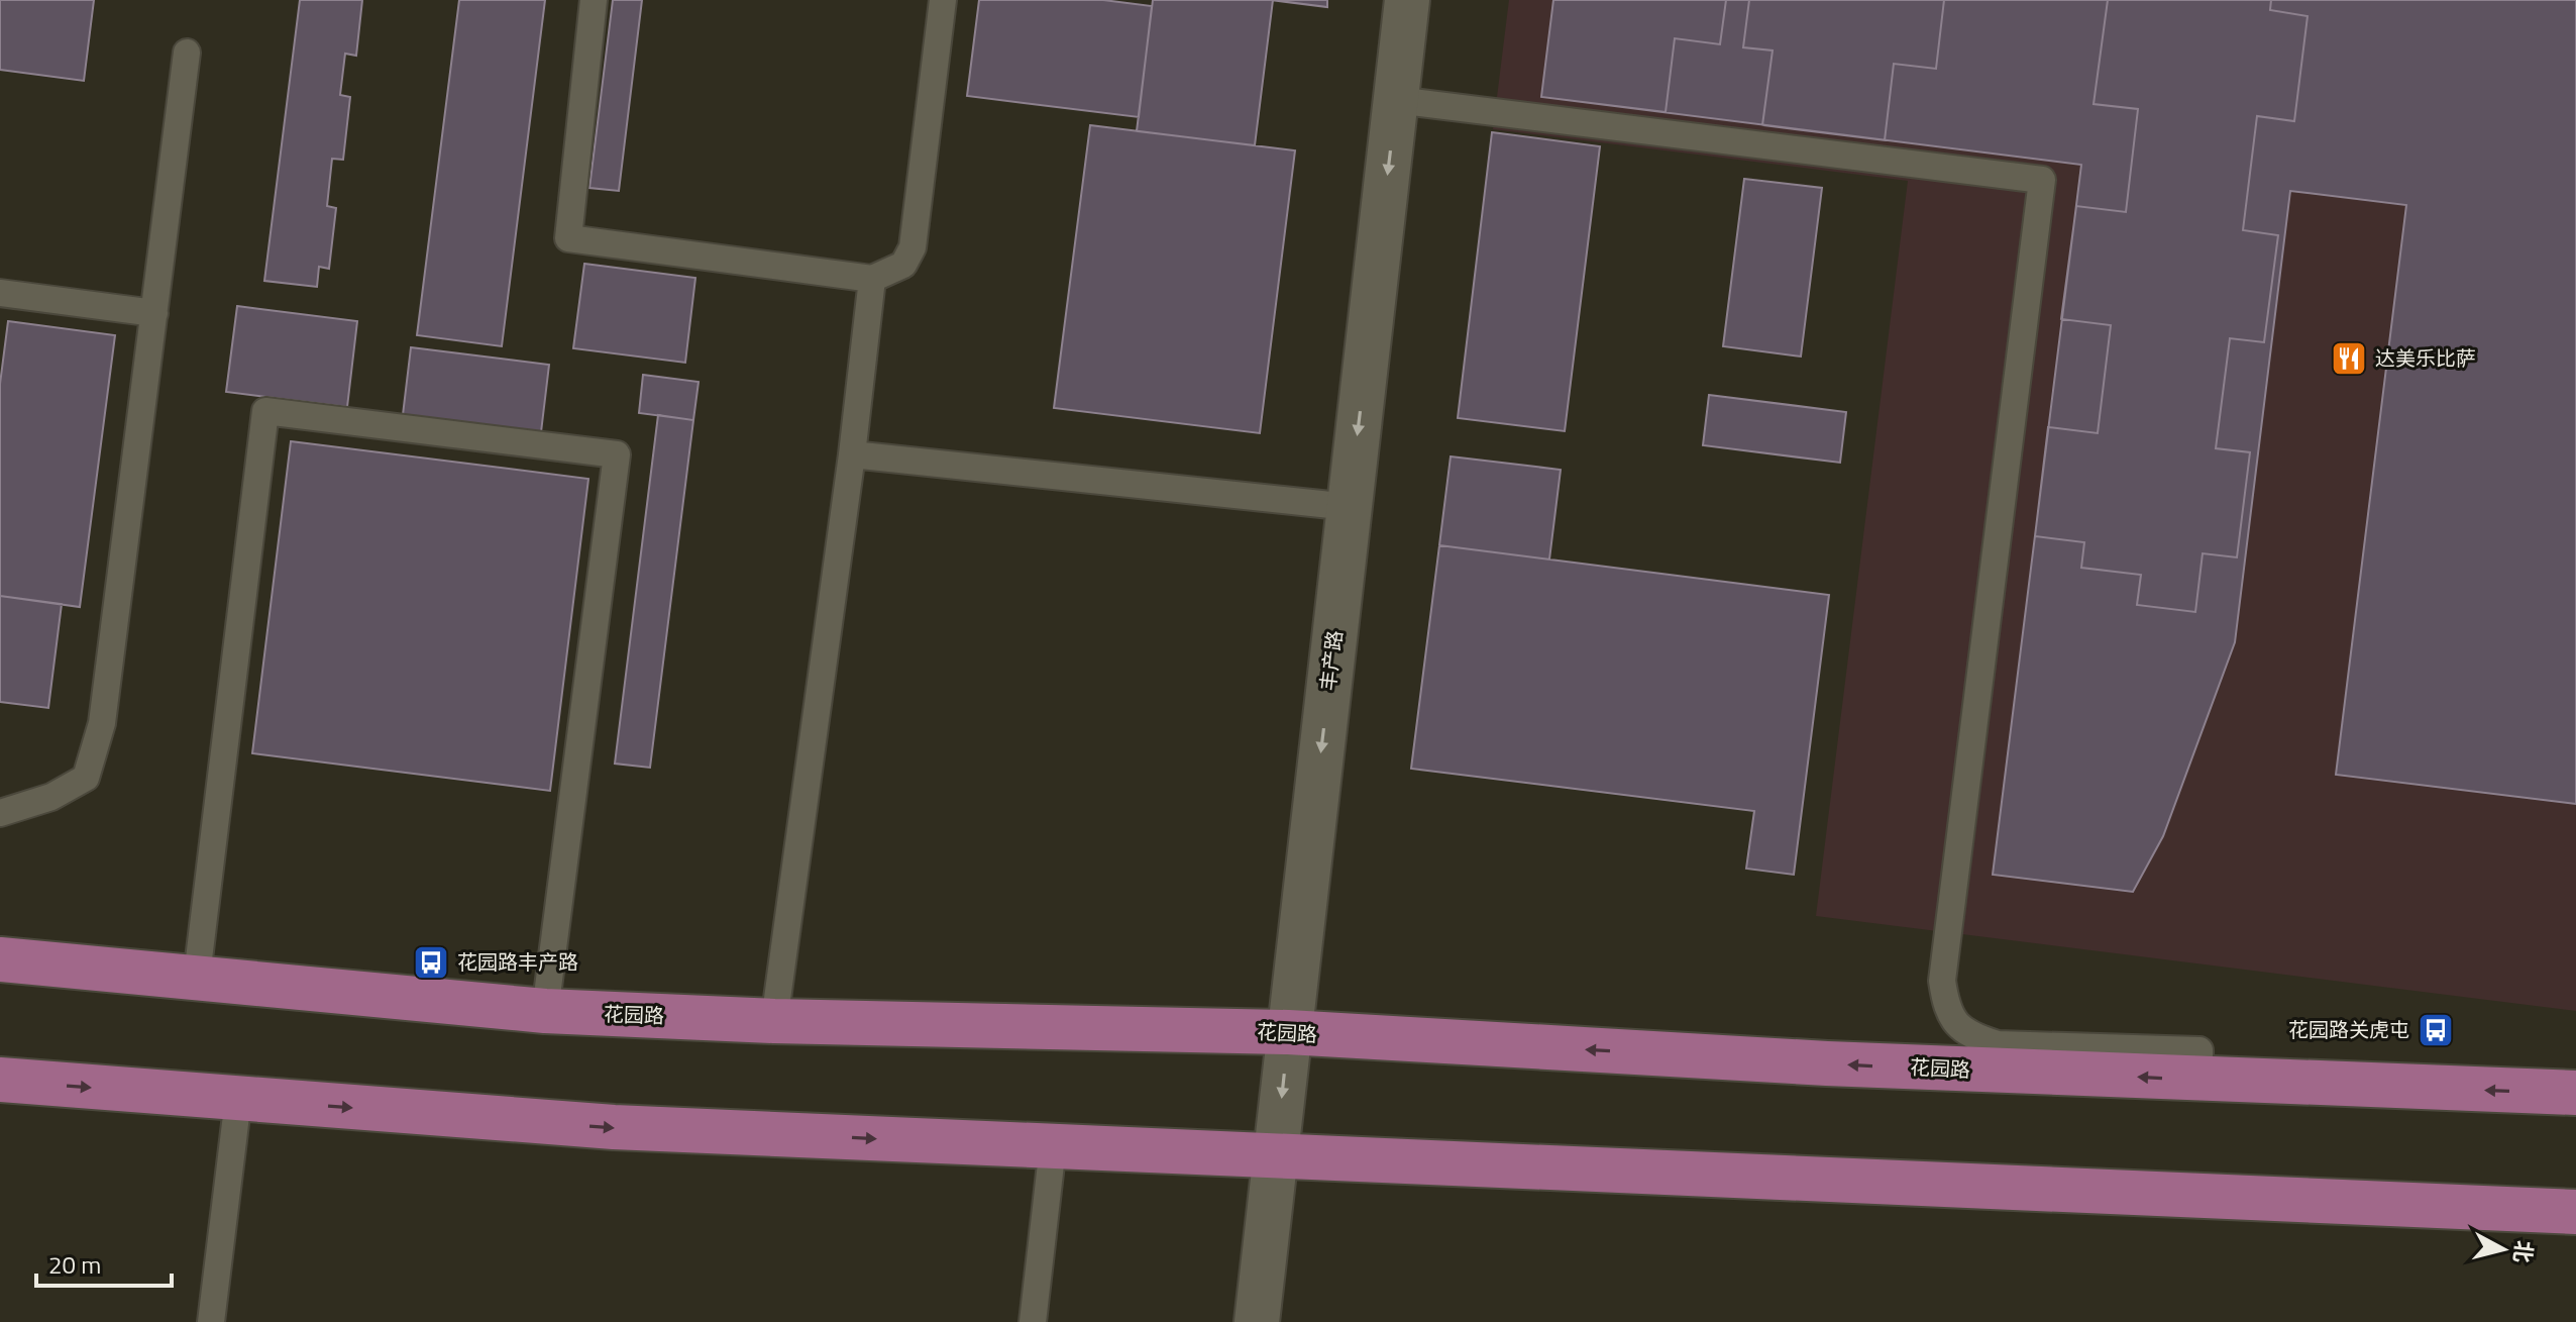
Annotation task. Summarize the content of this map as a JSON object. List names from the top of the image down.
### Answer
{
  "streets": {
    "main road": ["花园路"],
    "street": ["丰产路"]
  },
  "crossings": [
    ["丰产路", "花园路"]
  ],
  "one_way": ["丰产路"],
  "places": {
    "restaurant": ["达美乐比萨"],
    "bus stop": ["花园路丰产路", "花园路关虎屯"]
  },
  "scale_bar": "20 m",
  "north": "right"
}
